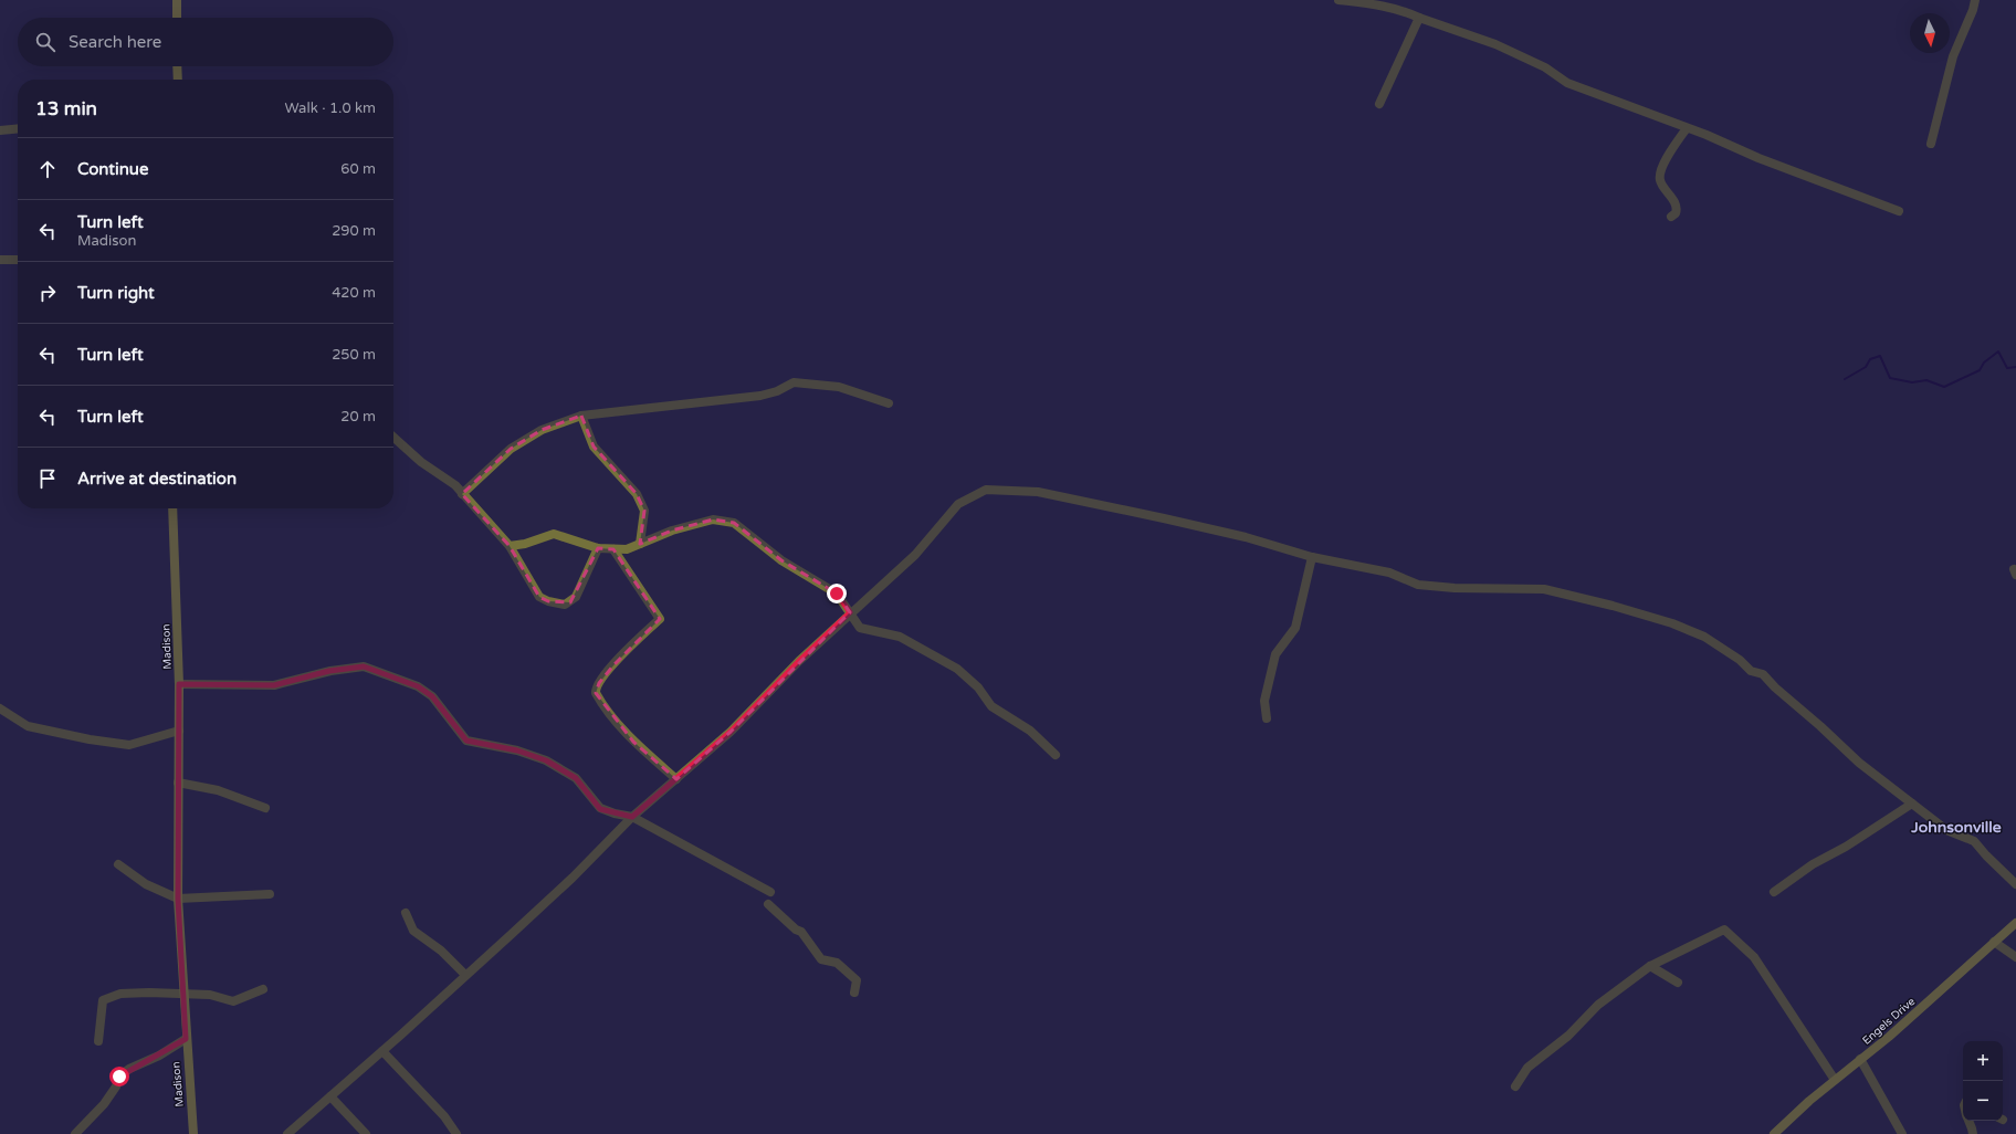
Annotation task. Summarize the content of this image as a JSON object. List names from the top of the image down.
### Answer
{
  "streets": {
    "street": ["Madison", "Engels Drive"]
  },
  "districts": ["Johnsonville"],
  "north": "bottom",
  "page": {
    "search": "Search here",
    "heading": ["13 min", "Walk · 1.0 km"],
    "list": [
      ["Continue", "60 m"],
      ["Turn left", "Madison", "290 m"],
      ["Turn right", "420 m"],
      ["Turn left", "250 m"],
      ["Turn left", "20 m"],
      "Arrive at destination"
    ],
    "map_buttons": ["+", "−"]
  }
}
